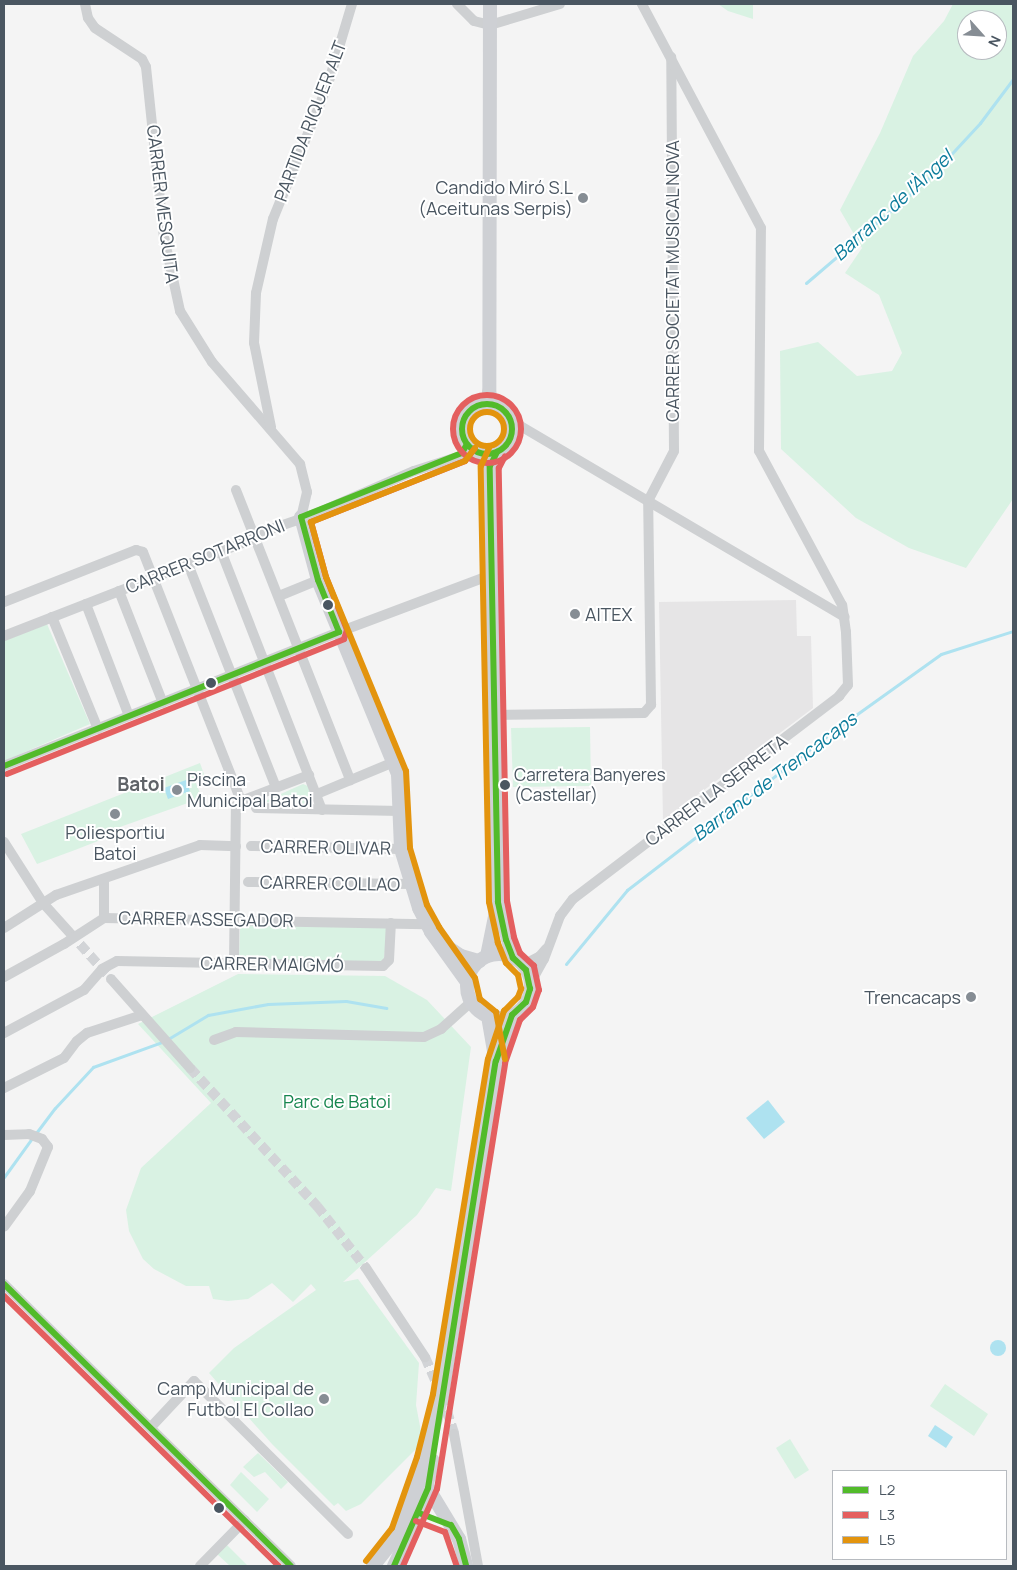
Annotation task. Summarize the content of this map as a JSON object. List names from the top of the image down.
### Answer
{
  "streets": {
    "street": [
      "PARTIDA RIQUER ALT",
      "CARRER MESQUITA",
      "CARRER SOCIETAT MUSICAL NOVA",
      "CARRER SOTARRONI",
      "CARRER LA SERRETA",
      "CARRER OLIVAR",
      "CARRER COLLAO",
      "CARRER ASSEGADOR",
      "CARRER MAIGMÓ"
    ]
  },
  "crossings": [
    ["PARTIDA RIQUER ALT", "CARRER MESQUITA"],
    ["CARRER MESQUITA", "CARRER SOTARRONI"],
    ["CARRER SOCIETAT MUSICAL NOVA", "CARRER LA SERRETA"],
    ["CARRER ASSEGADOR", "CARRER MAIGMÓ"]
  ],
  "districts": ["Batoi"],
  "water": ["Barranc de l'Àngel", "Barranc de Trencacaps"],
  "parks": ["Parc de Batoi"],
  "places": [
    "Candido Miró S.L (Aceitunas Serpis)",
    "AITEX",
    "Carretera Banyeres (Castellar)",
    "Piscina Municipal Batoi",
    "Poliesportiu Batoi",
    "Trencacaps",
    "Camp Municipal de Futbol El Collao"
  ],
  "lines": ["transit line L3", "transit line L2", "transit line L5"],
  "legend": ["L2", "L3", "L5"],
  "north": "bottom right"
}
